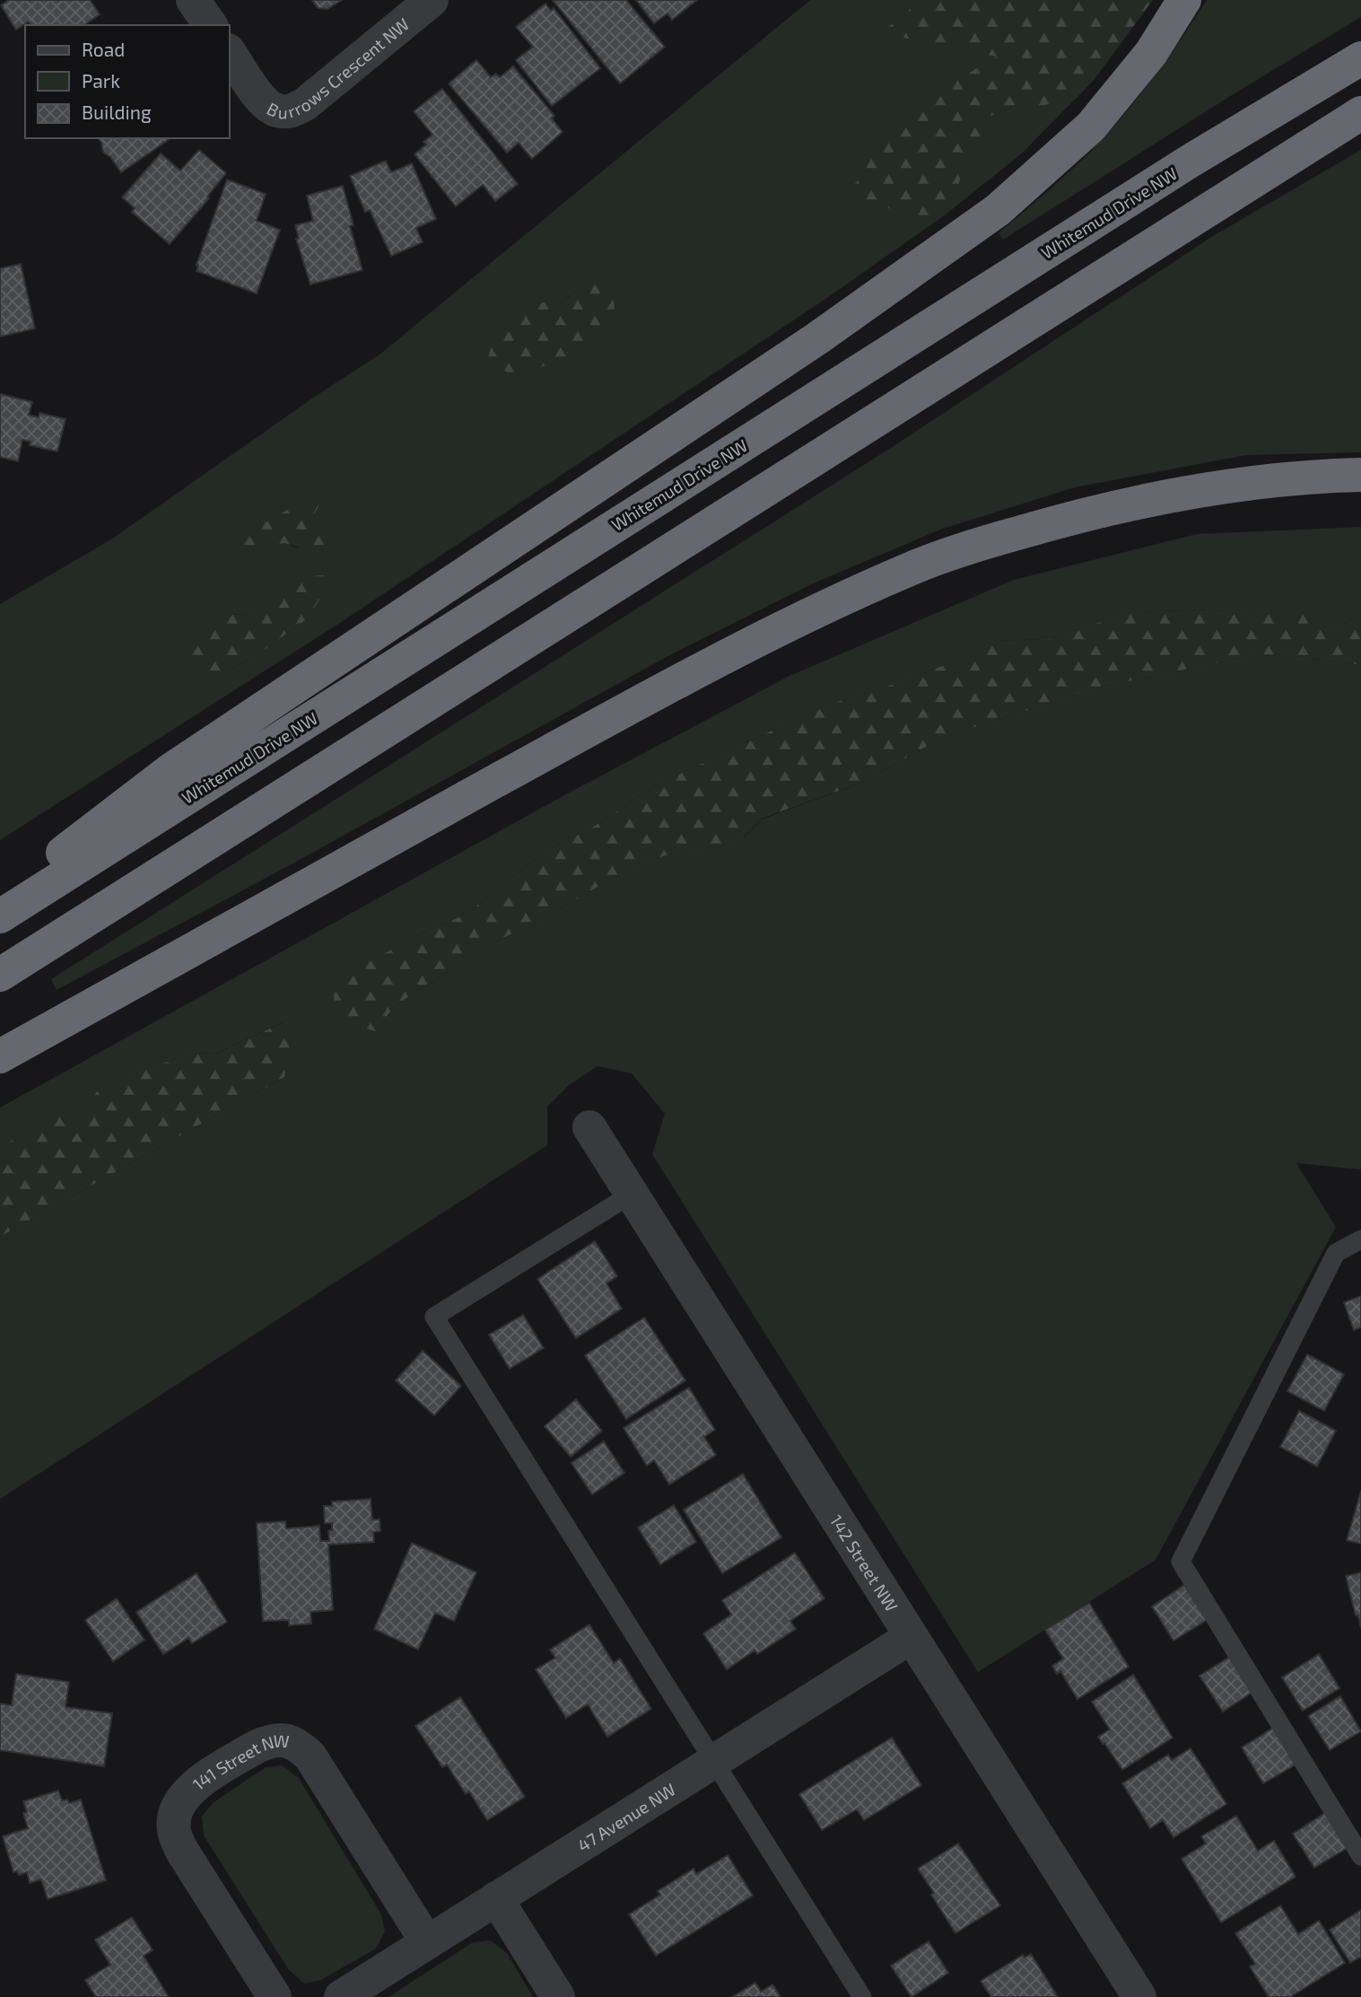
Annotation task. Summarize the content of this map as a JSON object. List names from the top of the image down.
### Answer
{
  "streets": {
    "highway": ["Whitemud Drive NW"],
    "street": [
      "Burrows Crescent NW",
      "142 Street NW",
      "141 Street NW",
      "47 Avenue NW"
    ]
  },
  "crossings": [
    ["142 Street NW", "47 Avenue NW"],
    ["141 Street NW", "47 Avenue NW"]
  ],
  "legend": ["Road", "Park", "Building"]
}
